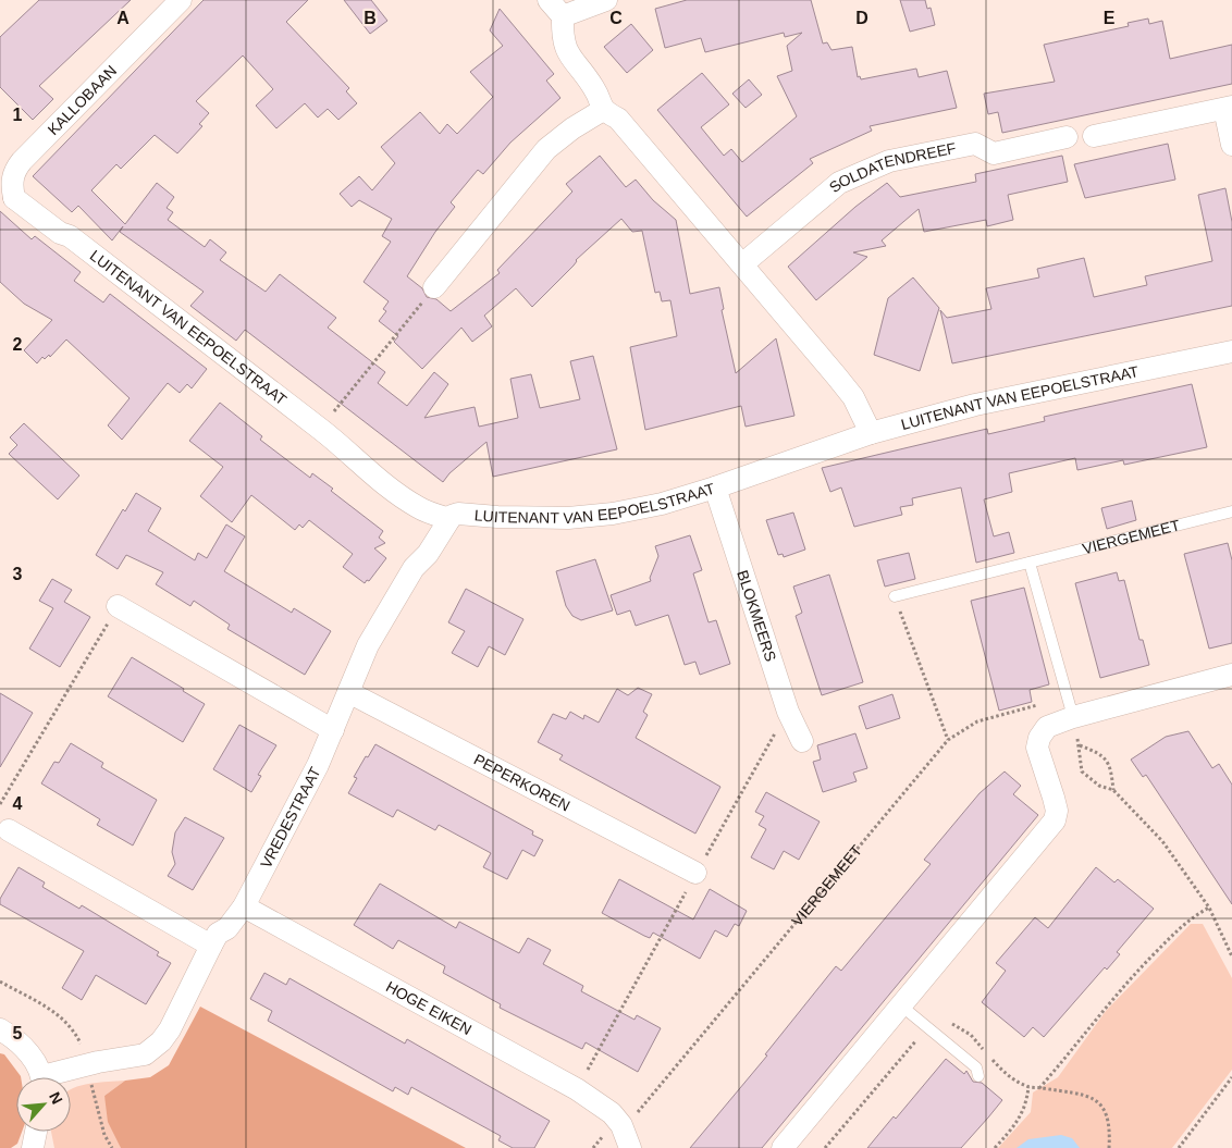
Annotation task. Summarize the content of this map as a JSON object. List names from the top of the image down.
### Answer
{
  "streets": {
    "street": [
      "KALLOBAAN",
      "SOLDATENDREEF",
      "LUITENANT VAN EEPOELSTRAAT",
      "BLOKMEERS",
      "PEPERKOREN",
      "VREDESTRAAT",
      "HOGE EIKEN"
    ],
    "lane": ["VIERGEMEET"]
  },
  "crossings": [
    ["KALLOBAAN", "LUITENANT VAN EEPOELSTRAAT"],
    ["LUITENANT VAN EEPOELSTRAAT", "BLOKMEERS"],
    ["LUITENANT VAN EEPOELSTRAAT", "VREDESTRAAT"],
    ["VIERGEMEET", "HOGE EIKEN"],
    ["PEPERKOREN", "VREDESTRAAT"],
    ["VREDESTRAAT", "HOGE EIKEN"]
  ],
  "north": "top right",
  "grid": {
    "columns": [
      "A",
      "B",
      "C",
      "D",
      "E"
    ],
    "rows": [
      "1",
      "2",
      "3",
      "4",
      "5"
    ]
  }
}
